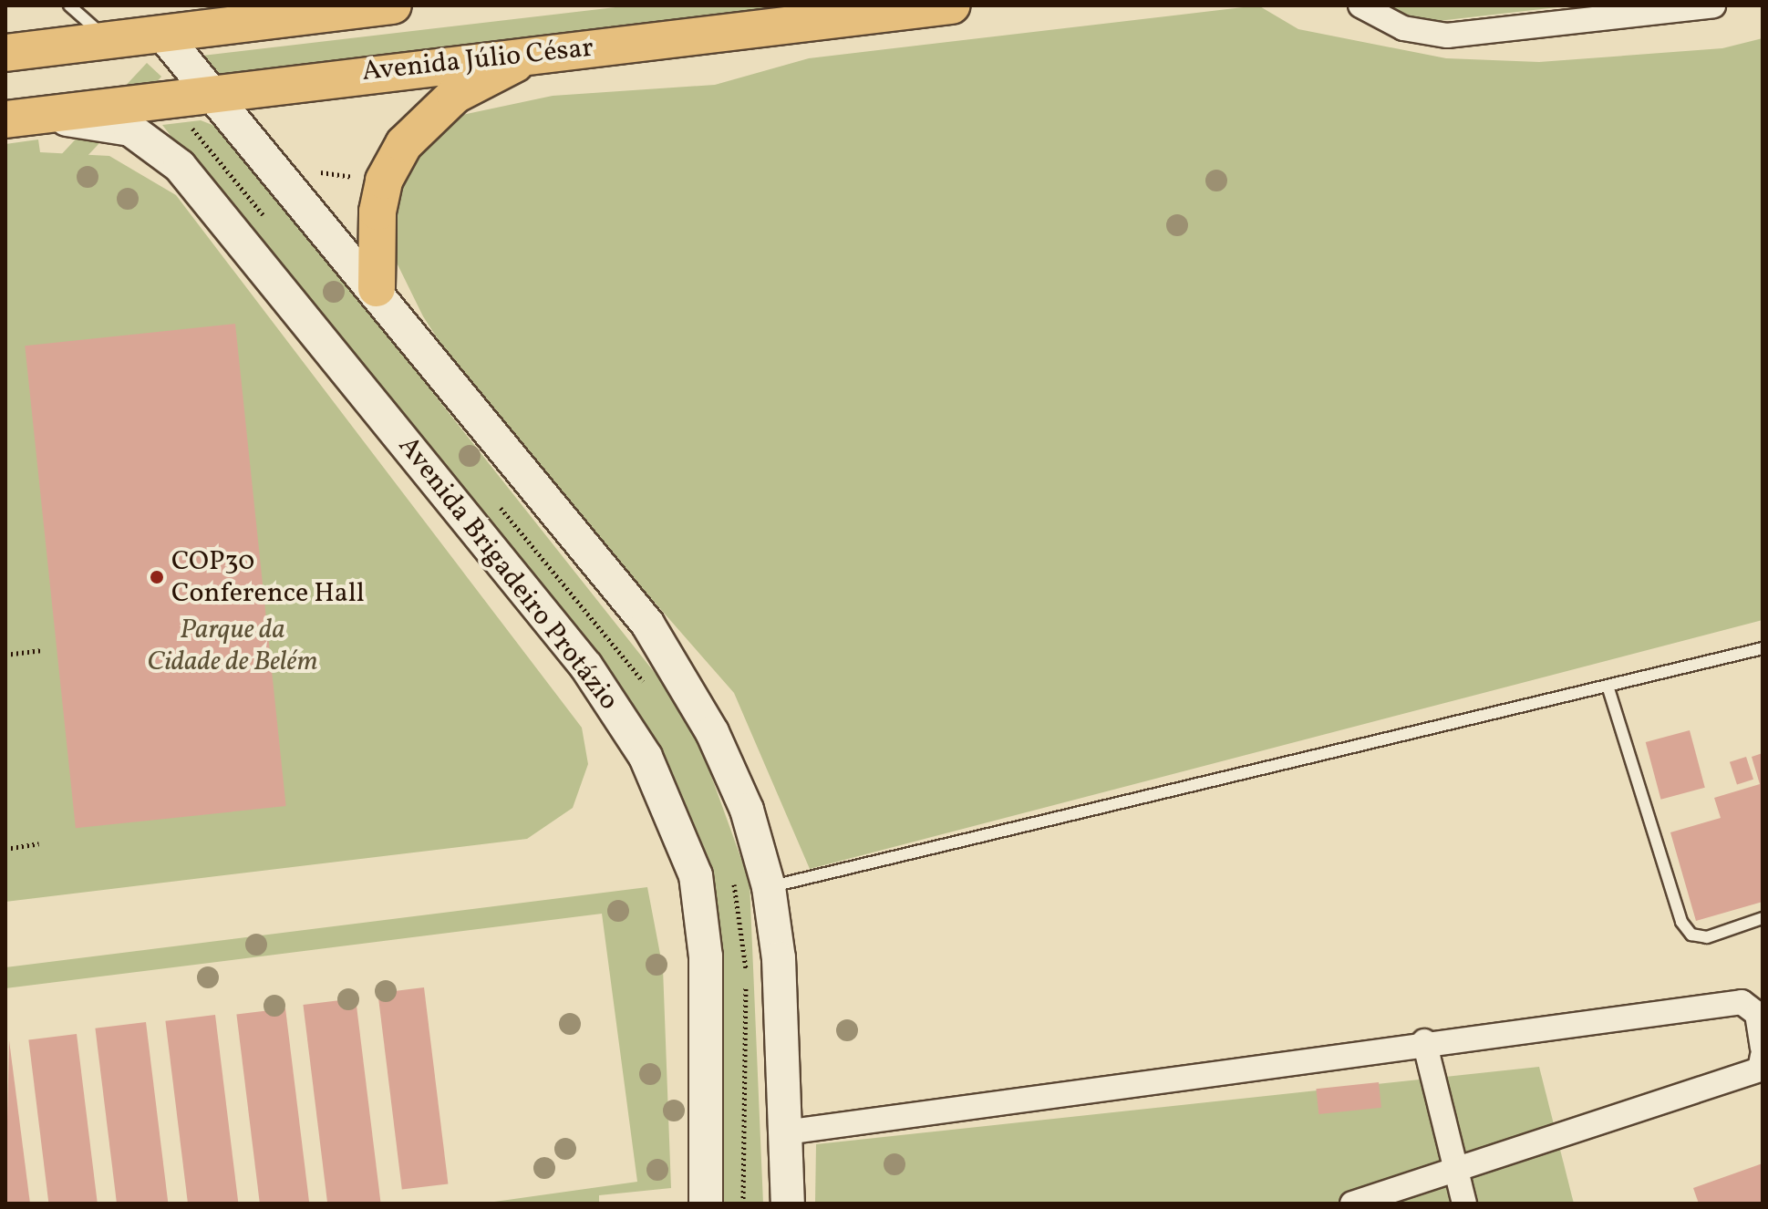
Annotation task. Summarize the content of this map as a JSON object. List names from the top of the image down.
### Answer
{
  "streets": {
    "main road": ["Avenida Júlio César", "Avenida Brigadeiro Protázio"]
  },
  "crossings": [
    ["Avenida Júlio César", "Avenida Brigadeiro Protázio"]
  ],
  "parks": ["Parque da Cidade de Belém"],
  "places": ["COP30 Conference Hall"]
}
